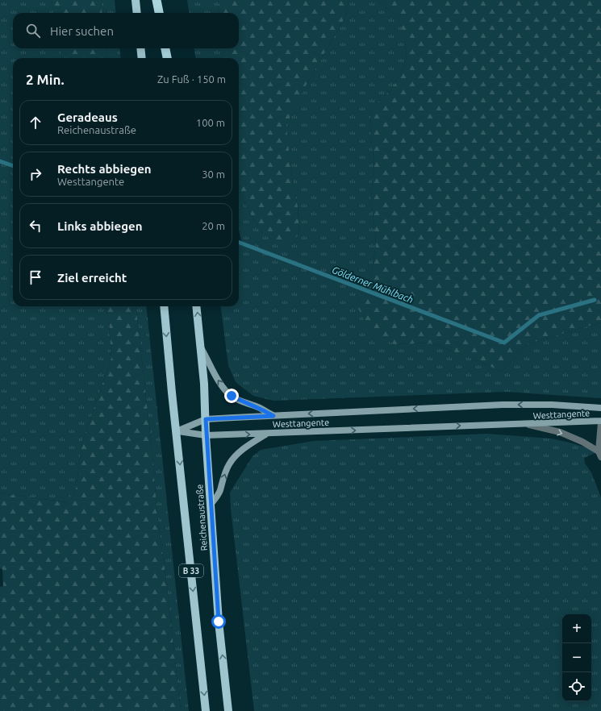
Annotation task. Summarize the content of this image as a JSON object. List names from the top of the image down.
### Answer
{
  "streets": {
    "main road": ["Westtangente", "Reichenaustraße", "B 33"]
  },
  "crossings": [
    ["Westtangente", "Reichenaustraße"],
    ["Westtangente", "B 33"],
    ["Reichenaustraße", "B 33"]
  ],
  "water": ["Gölderner Mühlbach"],
  "page": {
    "search": "Hier suchen",
    "heading": ["2 Min.", "Zu Fuß · 150 m"],
    "list": [
      ["Geradeaus", "Reichenaustraße", "100 m"],
      ["Rechts abbiegen", "Westtangente", "30 m"],
      ["Links abbiegen", "20 m"],
      "Ziel erreicht"
    ],
    "map_buttons": ["+", "−"]
  }
}
